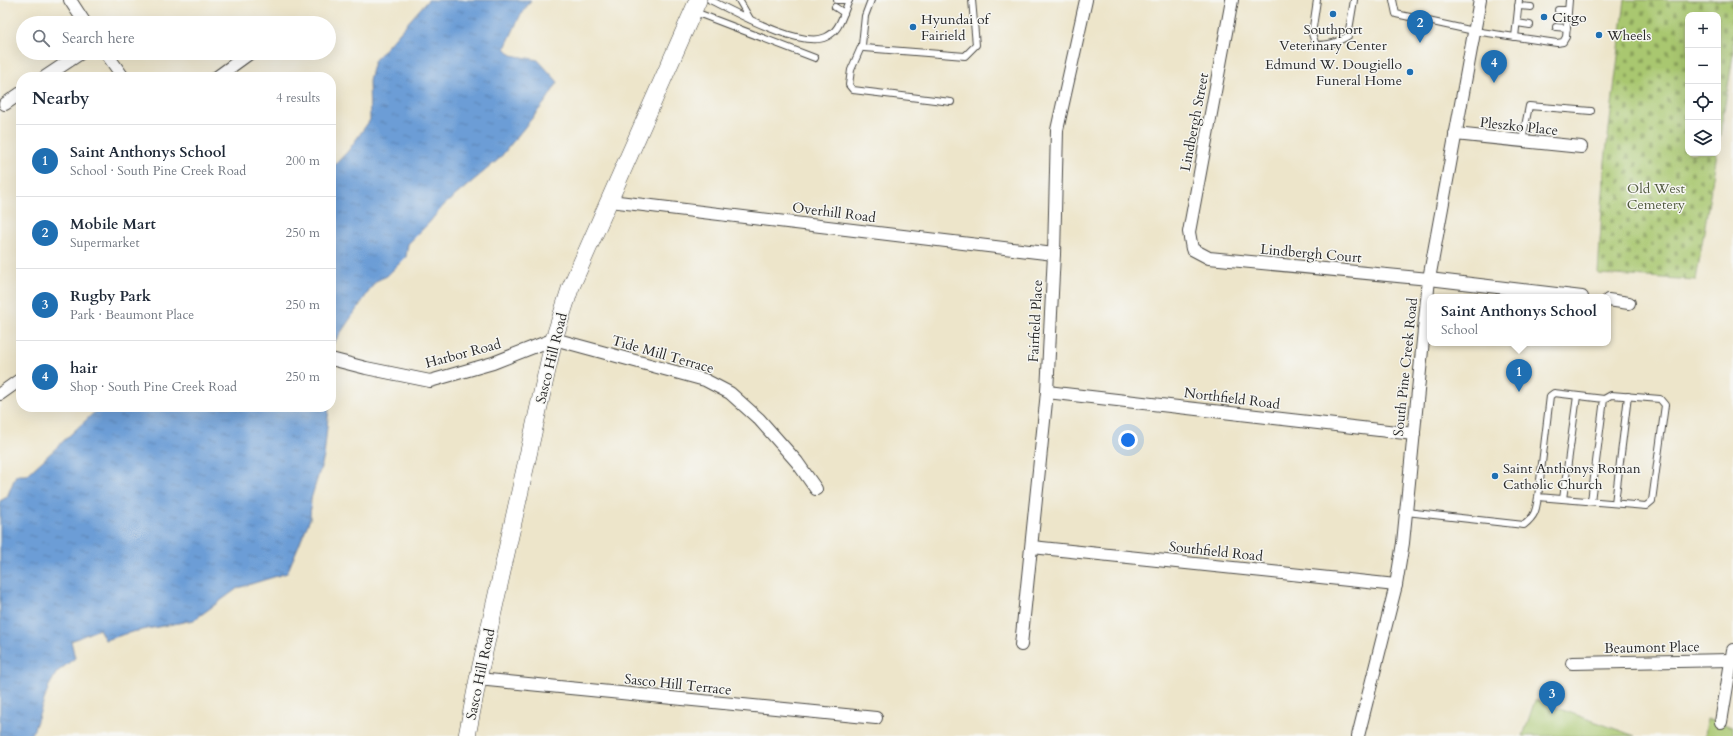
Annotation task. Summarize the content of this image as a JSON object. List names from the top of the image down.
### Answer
{
  "streets": {
    "street": [
      "Lindbergh Street",
      "Pleszko Place",
      "Overhill Road",
      "Lindbergh Court",
      "Fairfield Place",
      "Harbor Road",
      "Tide Mill Terrace",
      "Sasco Hill Road",
      "South Pine Creek Road",
      "Northfield Road",
      "Southfield Road",
      "Beaumont Place",
      "Sasco Hill Terrace"
    ]
  },
  "crossings": [
    ["Lindbergh Street", "Lindbergh Court"],
    ["Pleszko Place", "South Pine Creek Road"],
    ["Overhill Road", "Fairfield Place"],
    ["Overhill Road", "Sasco Hill Road"],
    ["Lindbergh Court", "South Pine Creek Road"],
    ["Fairfield Place", "Northfield Road"],
    ["Fairfield Place", "Southfield Road"],
    ["Harbor Road", "Tide Mill Terrace"],
    ["Harbor Road", "Sasco Hill Road"],
    ["Tide Mill Terrace", "Sasco Hill Road"],
    ["Sasco Hill Road", "Sasco Hill Terrace"],
    ["South Pine Creek Road", "Northfield Road"],
    ["South Pine Creek Road", "Southfield Road"]
  ],
  "parks": ["Old West Cemetery"],
  "places": [
    "Southport Veterinary Center",
    "Citgo",
    "Hyundai of Fairield",
    "Wheels",
    "Edmund W. Dougiello Funeral Home",
    "Saint Anthonys Roman Catholic Church"
  ],
  "page": {
    "pins": [
      "2",
      "4",
      "1",
      "3"
    ],
    "map_buttons": ["+", "−"],
    "search": "Search here",
    "heading": ["Nearby", "4 results"],
    "list": [
      {
        "mark": "1",
        "name": "Saint Anthonys School",
        "note": "School · South Pine Creek Road",
        "value": "200 m"
      },
      {
        "mark": "2",
        "name": "Mobile Mart",
        "note": "Supermarket",
        "value": "250 m"
      },
      {
        "mark": "3",
        "name": "Rugby Park",
        "note": "Park · Beaumont Place",
        "value": "250 m"
      },
      {
        "mark": "4",
        "name": "hair",
        "note": "Shop · South Pine Creek Road",
        "value": "250 m"
      }
    ],
    "popup": ["Saint Anthonys School", "School"]
  }
}
